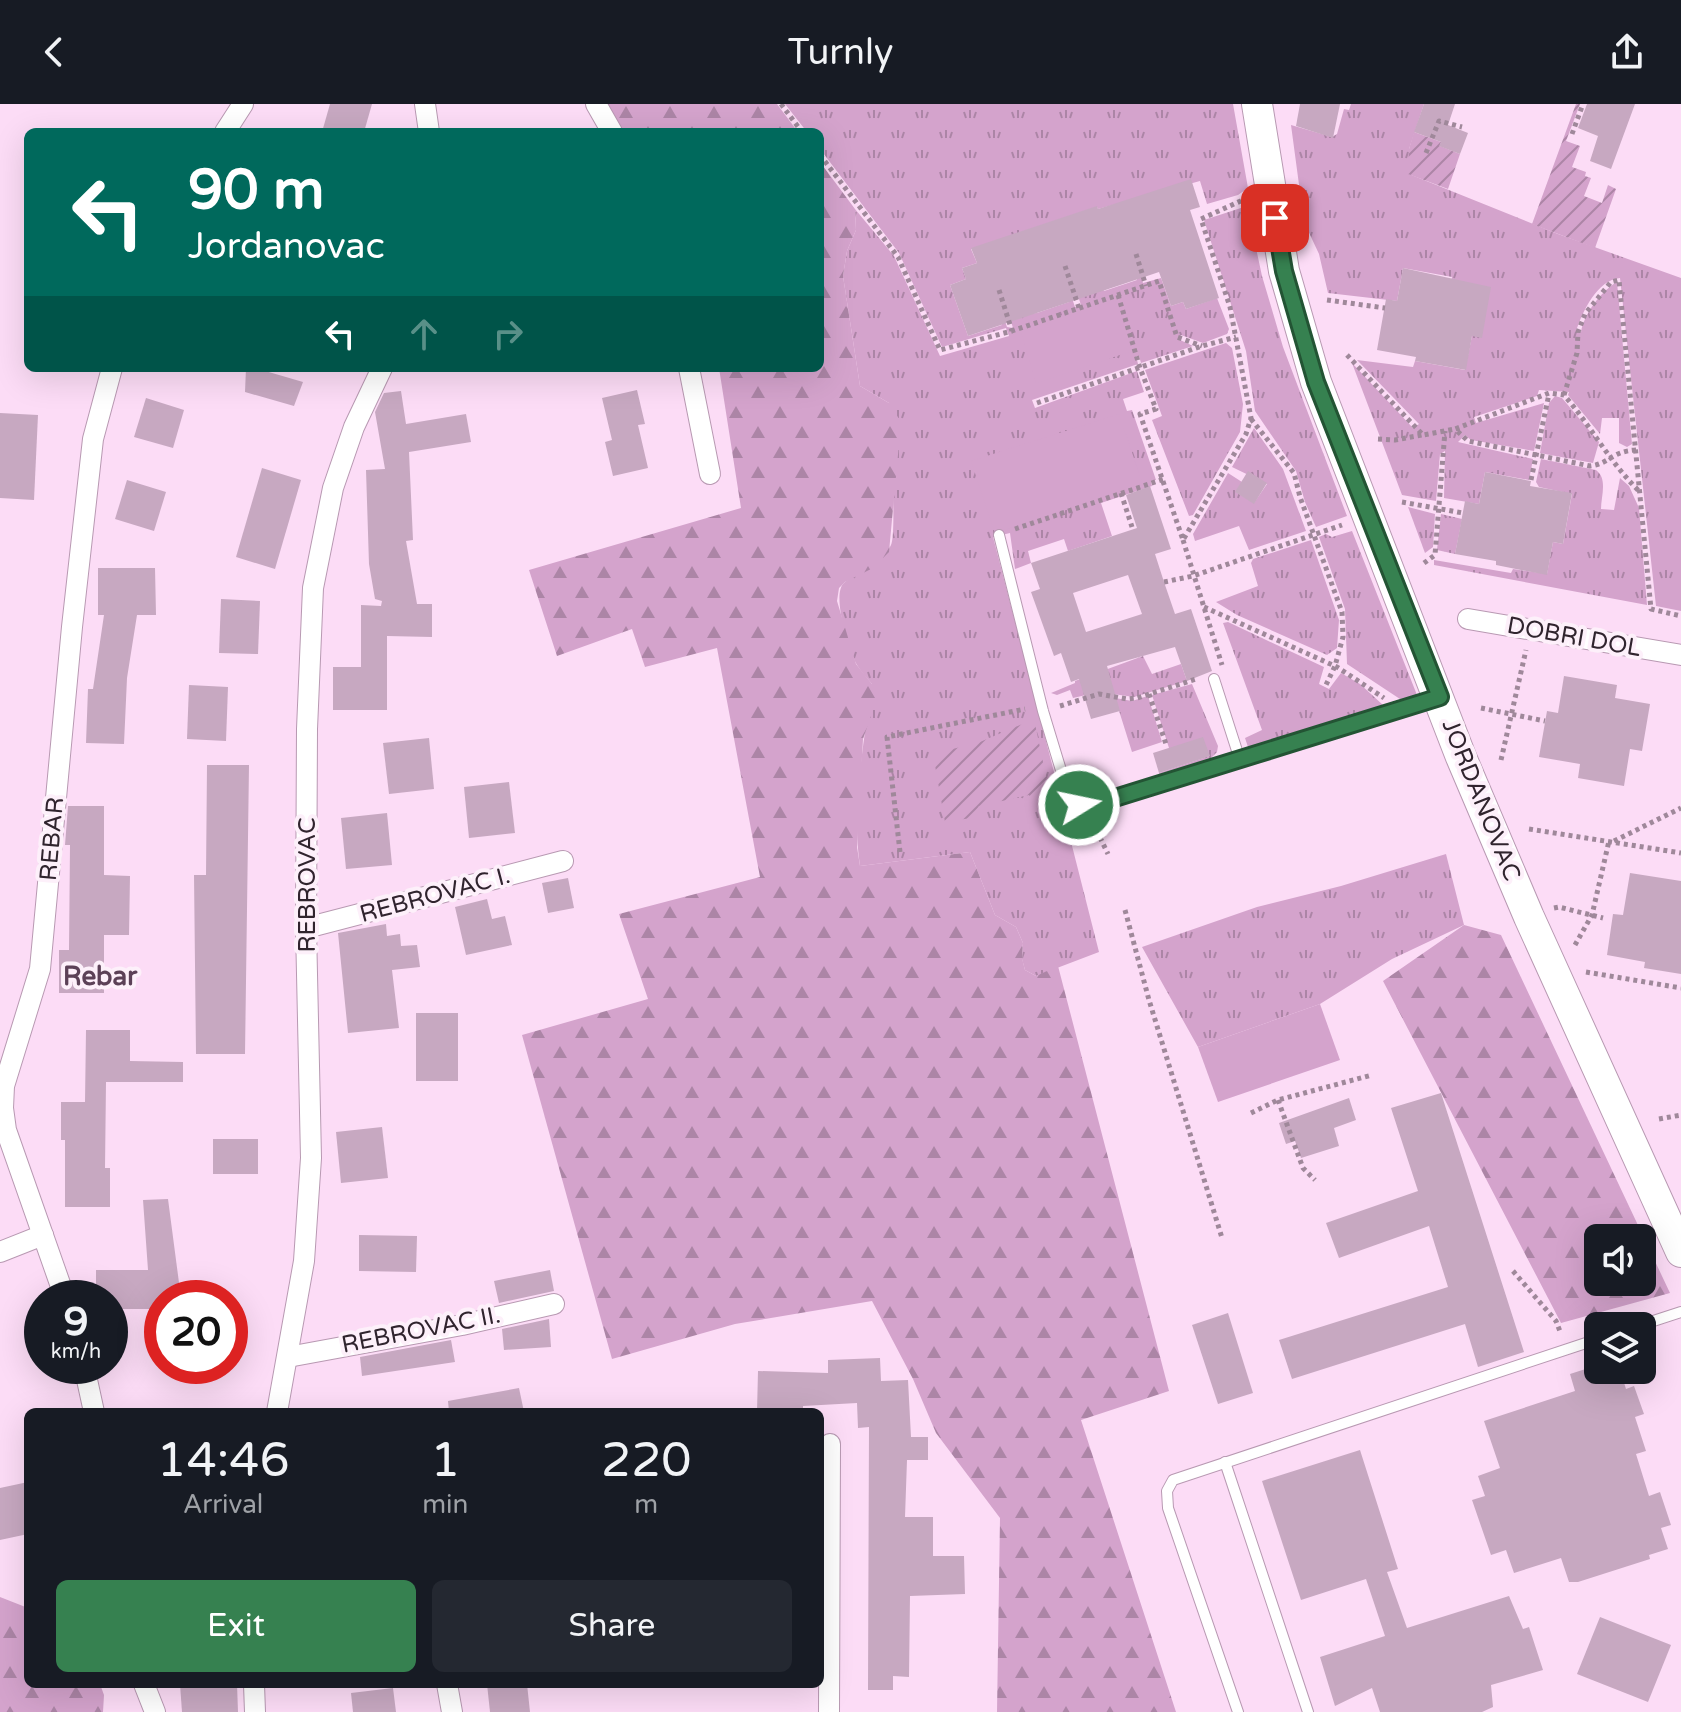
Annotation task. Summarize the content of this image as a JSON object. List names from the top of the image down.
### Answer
{
  "streets": {
    "main road": ["JORDANOVAC"],
    "street": [
      "DOBRI DOL",
      "REBAR",
      "REBROVAC",
      "REBROVAC I.",
      "REBROVAC II."
    ]
  },
  "crossings": [
    ["REBROVAC", "REBROVAC I."],
    ["REBROVAC", "REBROVAC II."]
  ],
  "districts": ["Rebar"],
  "page": {
    "header": "Turnly",
    "turn": ["90 m", "Jordanovac"],
    "speed": "9 km/h",
    "limit": "20",
    "eta": [
      "14:46",
      "Arrival",
      "1",
      "min",
      "220",
      "m"
    ],
    "buttons": ["Exit", "Share"]
  }
}
